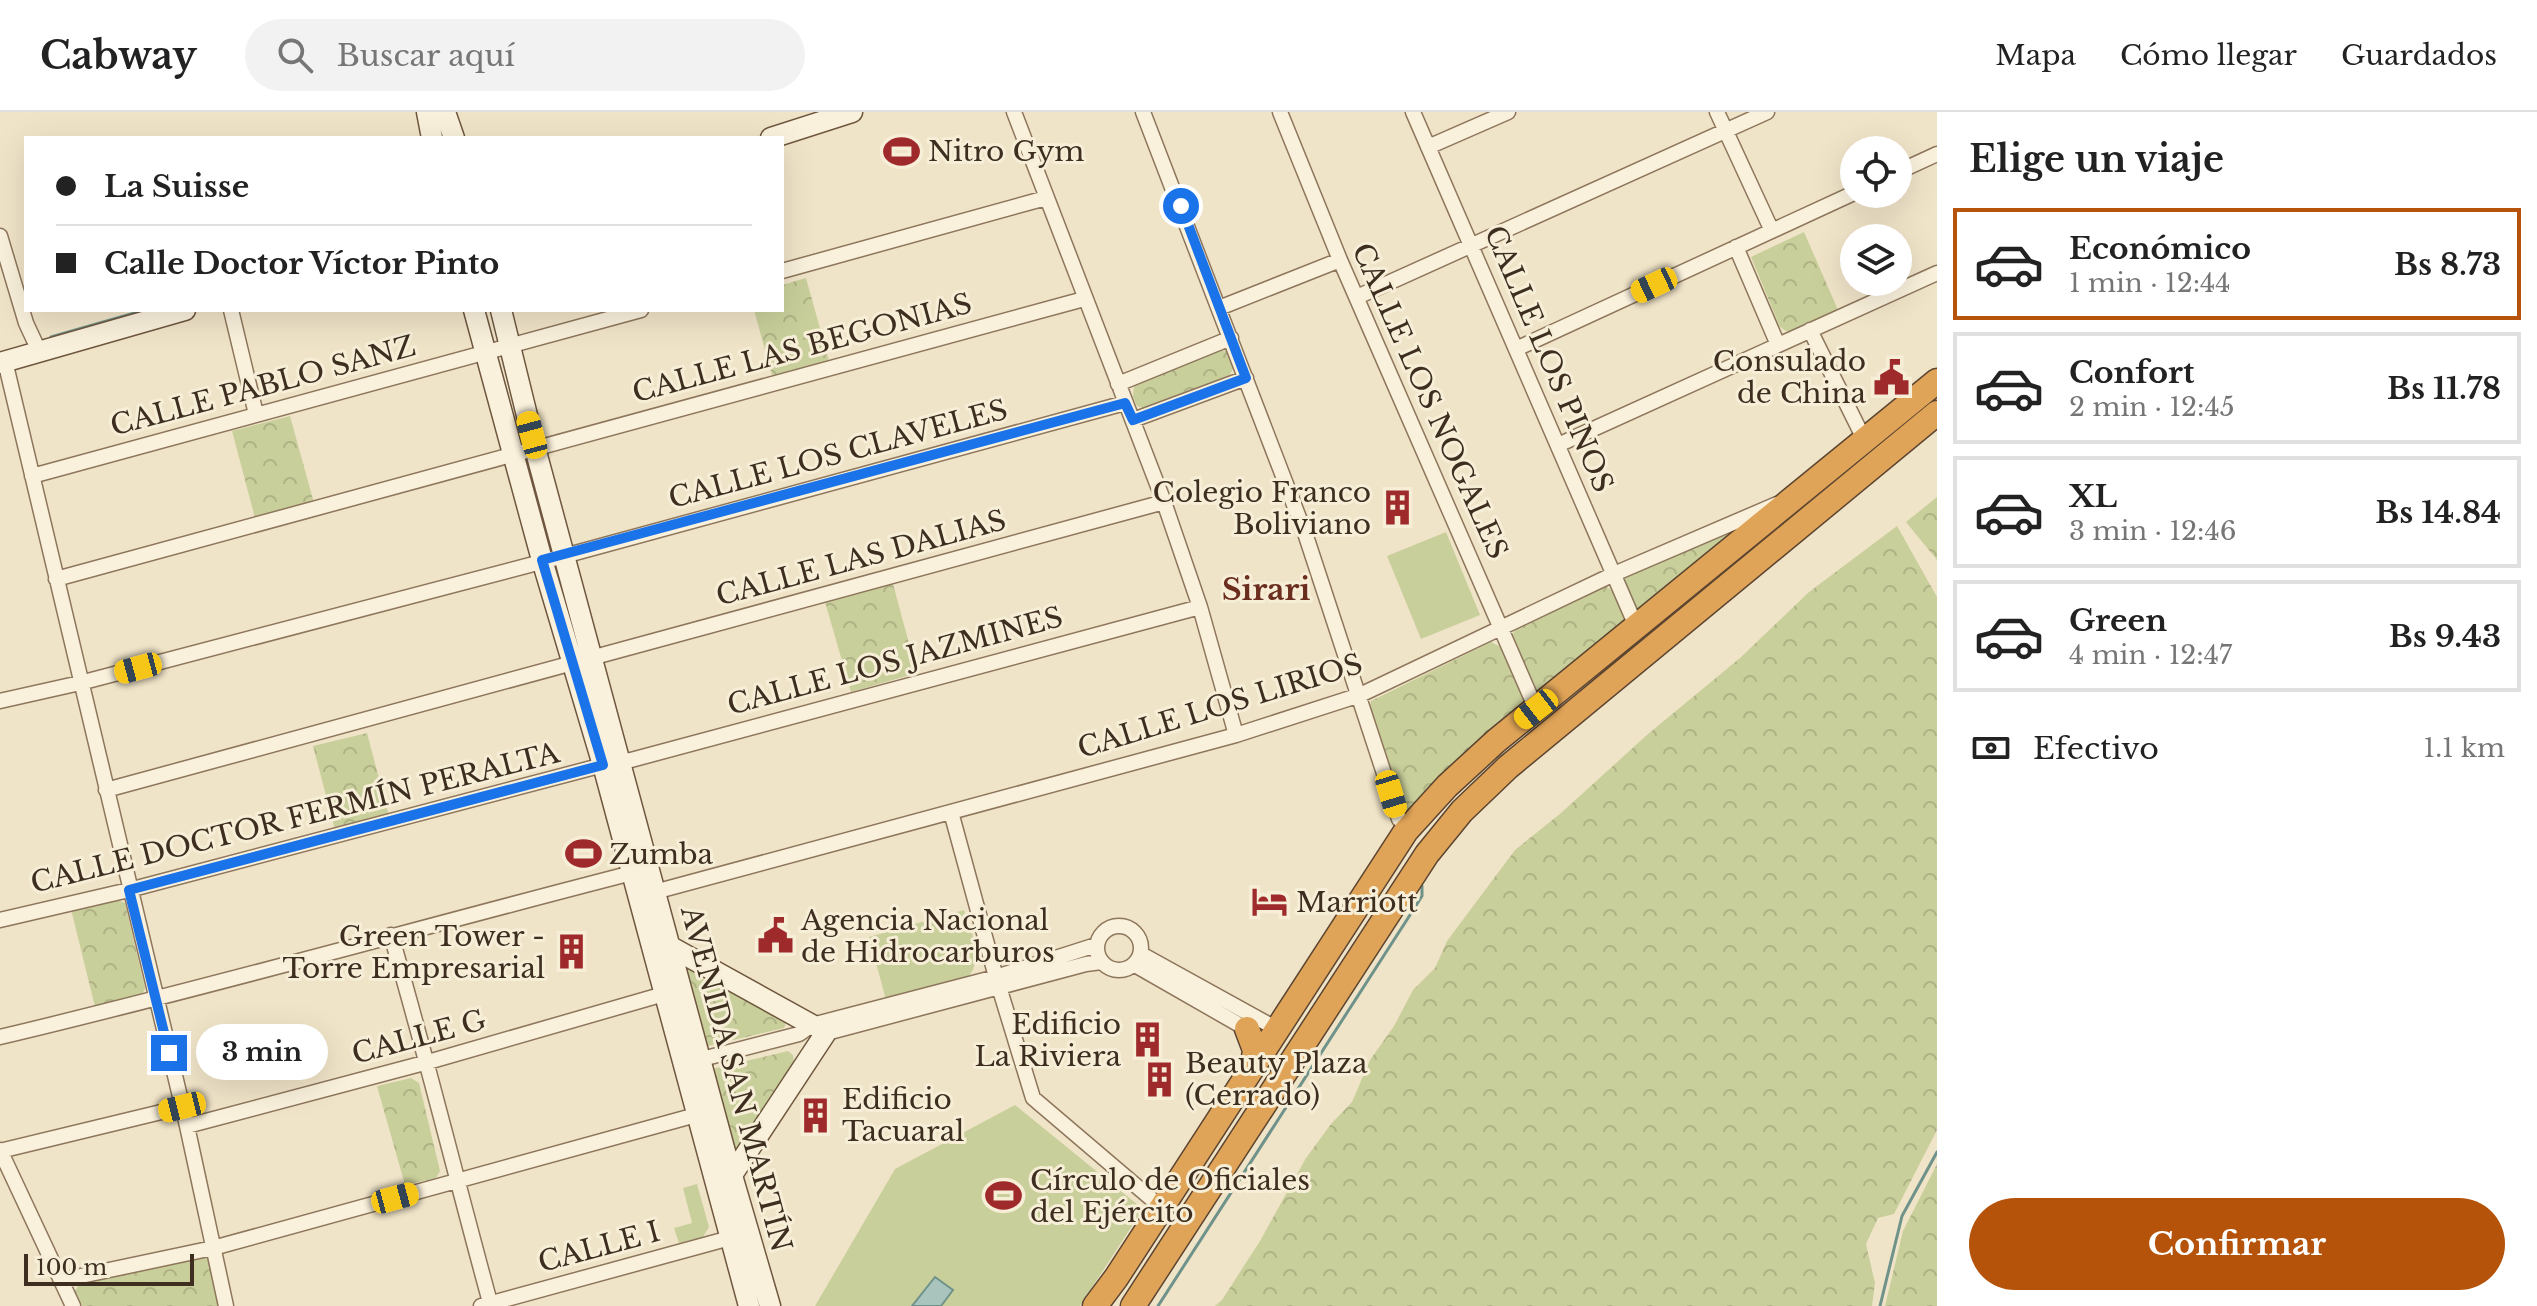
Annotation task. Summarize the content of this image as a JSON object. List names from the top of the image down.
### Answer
{
  "streets": {
    "main road": ["AVENIDA SAN MARTÍN"],
    "street": [
      "CALLE LAS BEGONIAS",
      "CALLE LOS PINOS",
      "CALLE PABLO SANZ",
      "CALLE LOS NOGALES",
      "CALLE LOS CLAVELES",
      "CALLE LAS DALIAS",
      "CALLE LOS JAZMINES",
      "CALLE LOS LIRIOS",
      "CALLE DOCTOR FERMÍN PERALTA",
      "CALLE G",
      "CALLE I"
    ]
  },
  "crossings": [
    ["CALLE LAS BEGONIAS", "AVENIDA SAN MARTÍN"],
    ["CALLE LOS PINOS", "CALLE LOS LIRIOS"],
    ["CALLE PABLO SANZ", "AVENIDA SAN MARTÍN"],
    ["CALLE LOS NOGALES", "CALLE LOS LIRIOS"],
    ["CALLE LOS CLAVELES", "AVENIDA SAN MARTÍN"],
    ["CALLE LAS DALIAS", "AVENIDA SAN MARTÍN"],
    ["CALLE LOS JAZMINES", "CALLE DOCTOR FERMÍN PERALTA"],
    ["CALLE LOS JAZMINES", "AVENIDA SAN MARTÍN"],
    ["CALLE LOS LIRIOS", "AVENIDA SAN MARTÍN"],
    ["CALLE DOCTOR FERMÍN PERALTA", "AVENIDA SAN MARTÍN"],
    ["CALLE G", "AVENIDA SAN MARTÍN"],
    ["AVENIDA SAN MARTÍN", "CALLE I"]
  ],
  "districts": ["Sirari"],
  "places": {
    "sports": ["Nitro Gym", "Zumba", "Círculo de Oficiales del Ejército"],
    "public building": ["Consulado de China", "Agencia Nacional de Hidrocarburos"],
    "building": [
      "Colegio Franco Boliviano",
      "Green Tower - Torre Empresarial",
      "Edificio La Riviera",
      "Beauty Plaza (Cerrado)",
      "Edificio Tacuaral"
    ],
    "hotel": ["Marriott"]
  },
  "scale_bar": "100 m",
  "page": {
    "header": "Cabway",
    "search": "Buscar aquí",
    "nav": ["Mapa", "Cómo llegar", "Guardados"],
    "heading": "Elige un viaje",
    "banner": ["La Suisse", "Calle Doctor Víctor Pinto"],
    "list": [
      {
        "name": "Económico",
        "note": "1 min · 12:44",
        "value": "Bs 8.73"
      },
      {
        "name": "Confort",
        "note": "2 min · 12:45",
        "value": "Bs 11.78"
      },
      {
        "name": "XL",
        "note": "3 min · 12:46",
        "value": "Bs 14.84"
      },
      {
        "name": "Green",
        "note": "4 min · 12:47",
        "value": "Bs 9.43"
      }
    ],
    "pay": ["Efectivo", "1.1 km"],
    "bubble": "3 min",
    "buttons": "Confirmar",
    "scale": "100 m"
  }
}
